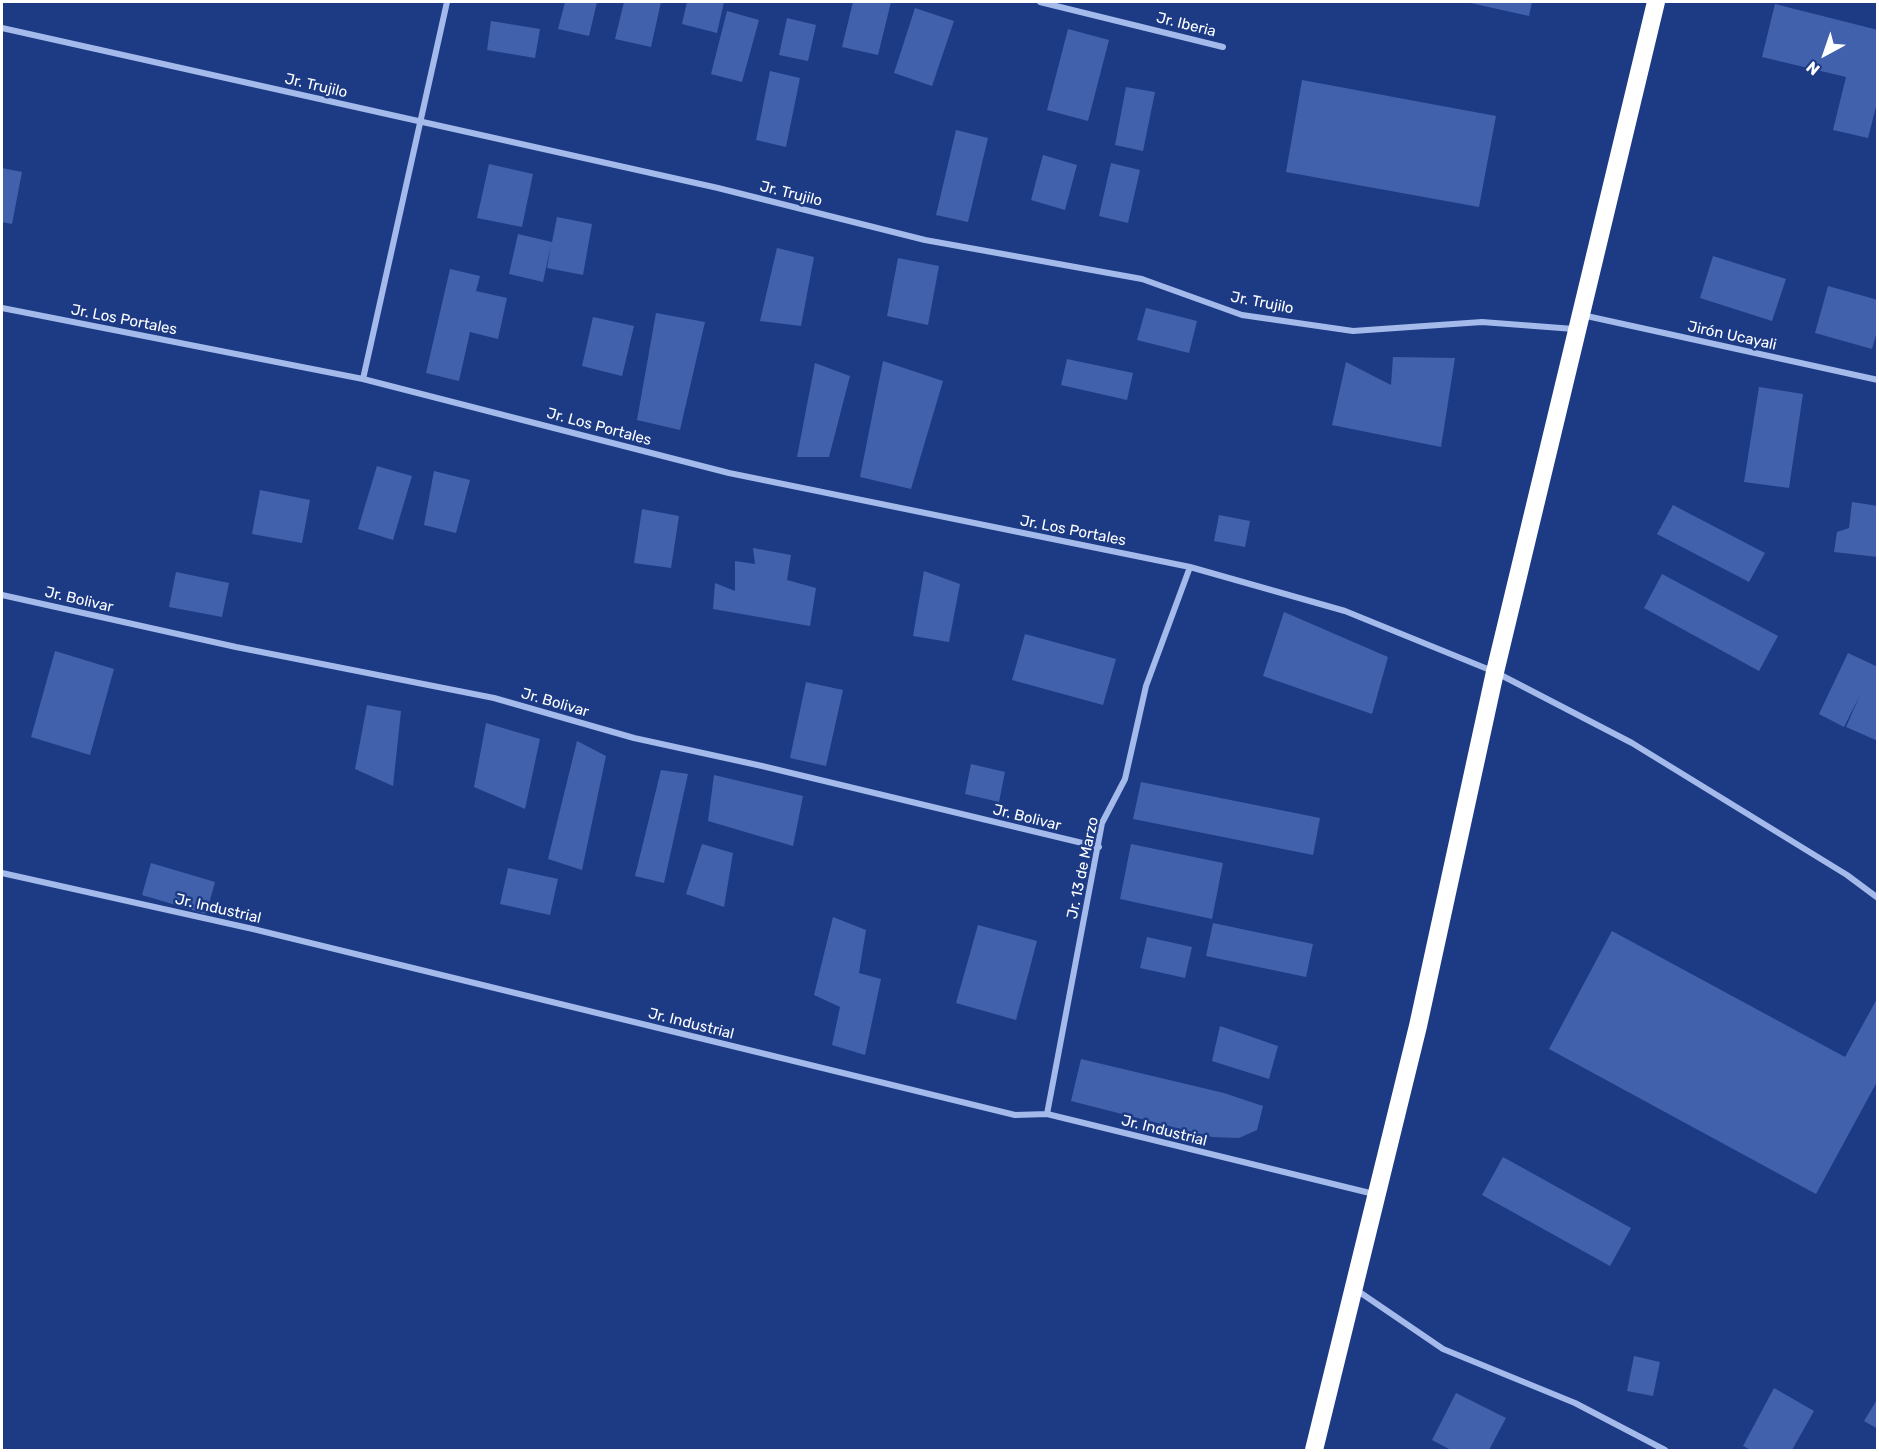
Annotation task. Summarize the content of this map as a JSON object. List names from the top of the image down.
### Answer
{
  "streets": {
    "street": [
      "Jr. Iberia",
      "Jr. Trujilo",
      "Jr. Los Portales",
      "Jirón Ucayali",
      "Jr. Bolivar",
      "Jr. 13 de Marzo",
      "Jr. Industrial"
    ]
  },
  "crossings": [
    ["Jr. Trujilo", "Jirón Ucayali"],
    ["Jr. Los Portales", "Jr. 13 de Marzo"],
    ["Jr. Bolivar", "Jr. 13 de Marzo"],
    ["Jr. 13 de Marzo", "Jr. Industrial"]
  ],
  "north": "bottom left"
}
